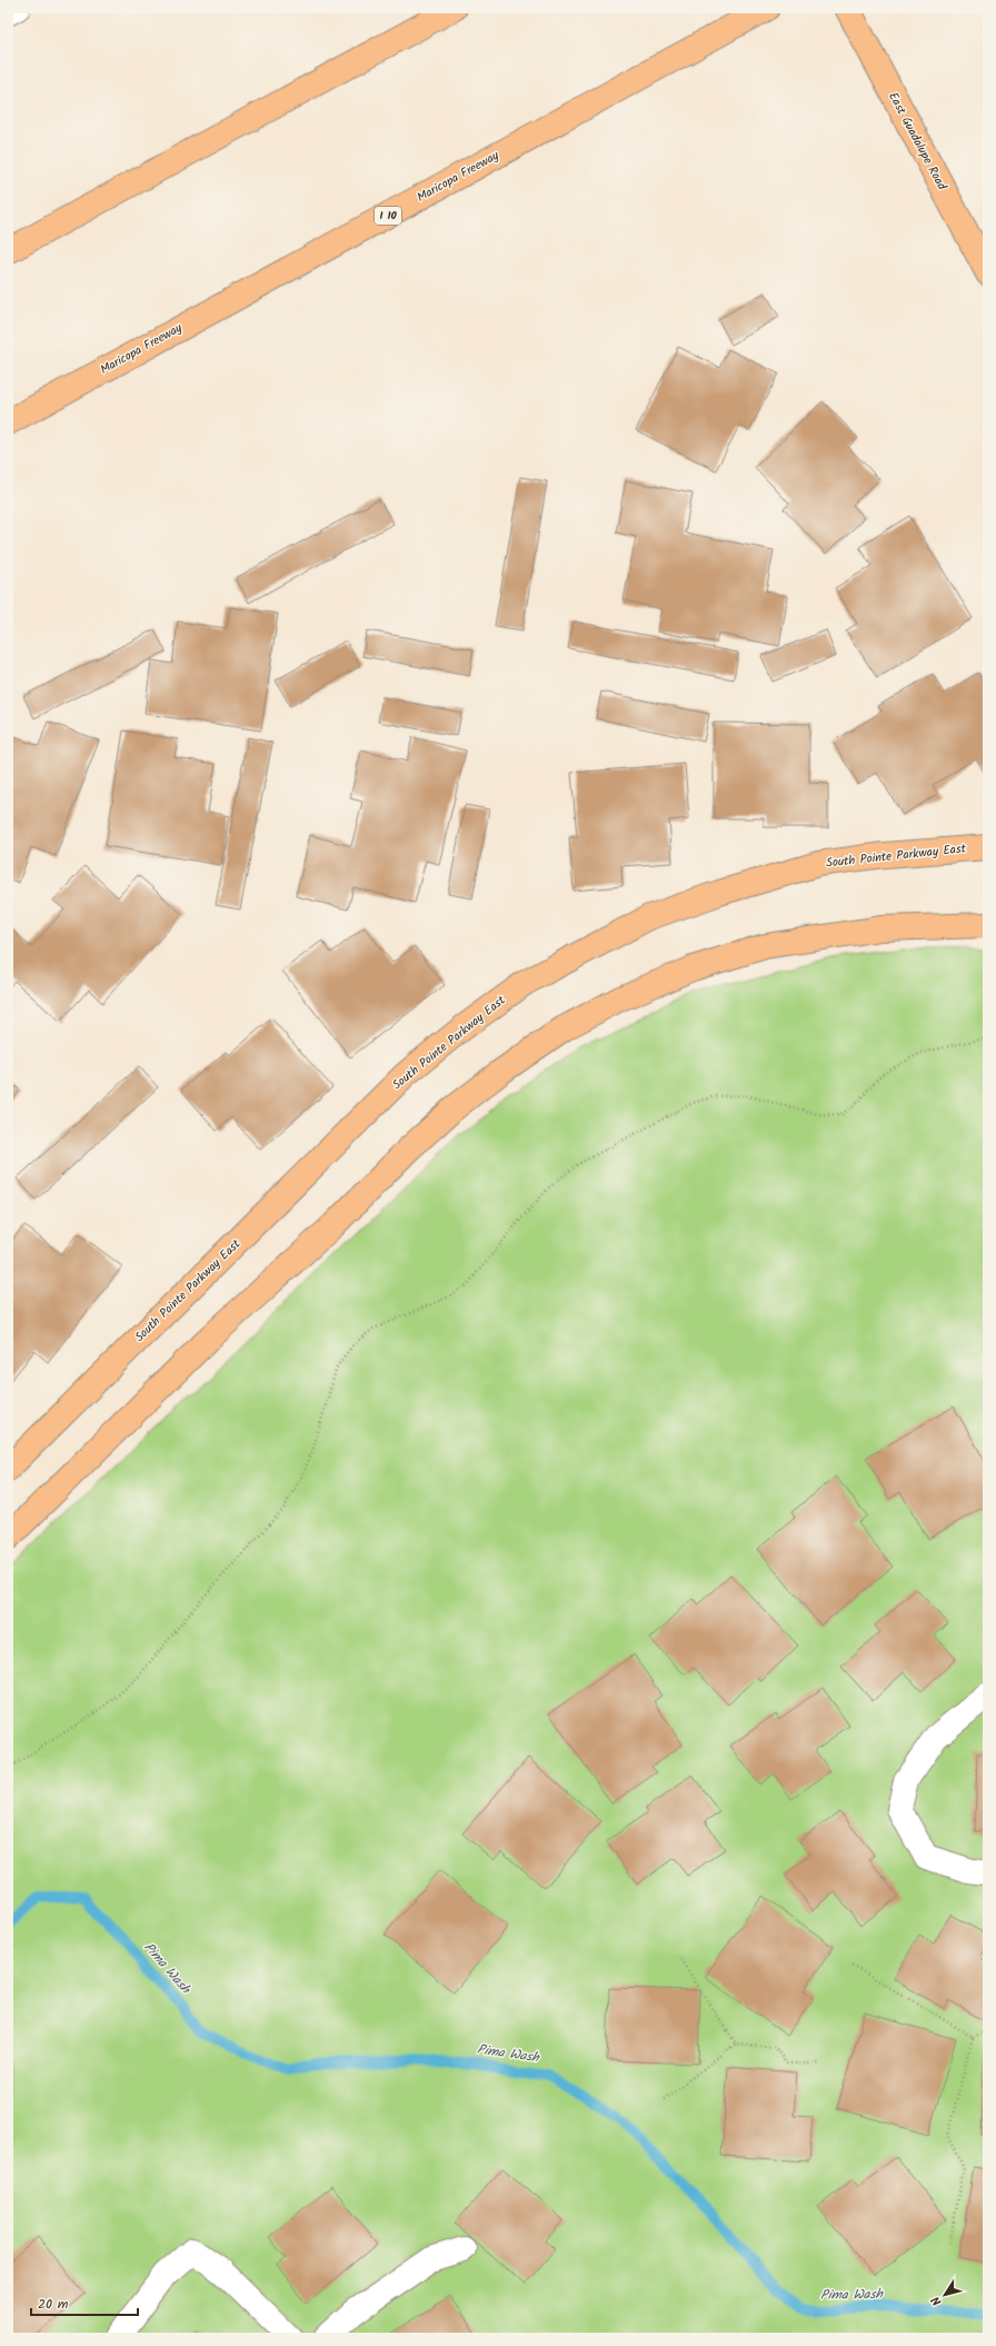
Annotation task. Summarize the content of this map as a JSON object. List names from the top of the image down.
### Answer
{
  "streets": {
    "main road": [
      "East Guadalupe Road",
      "Maricopa Freeway",
      "I 10",
      "South Pointe Parkway East"
    ]
  },
  "water": ["Pima Wash"],
  "scale_bar": "20 m",
  "north": "bottom left"
}
